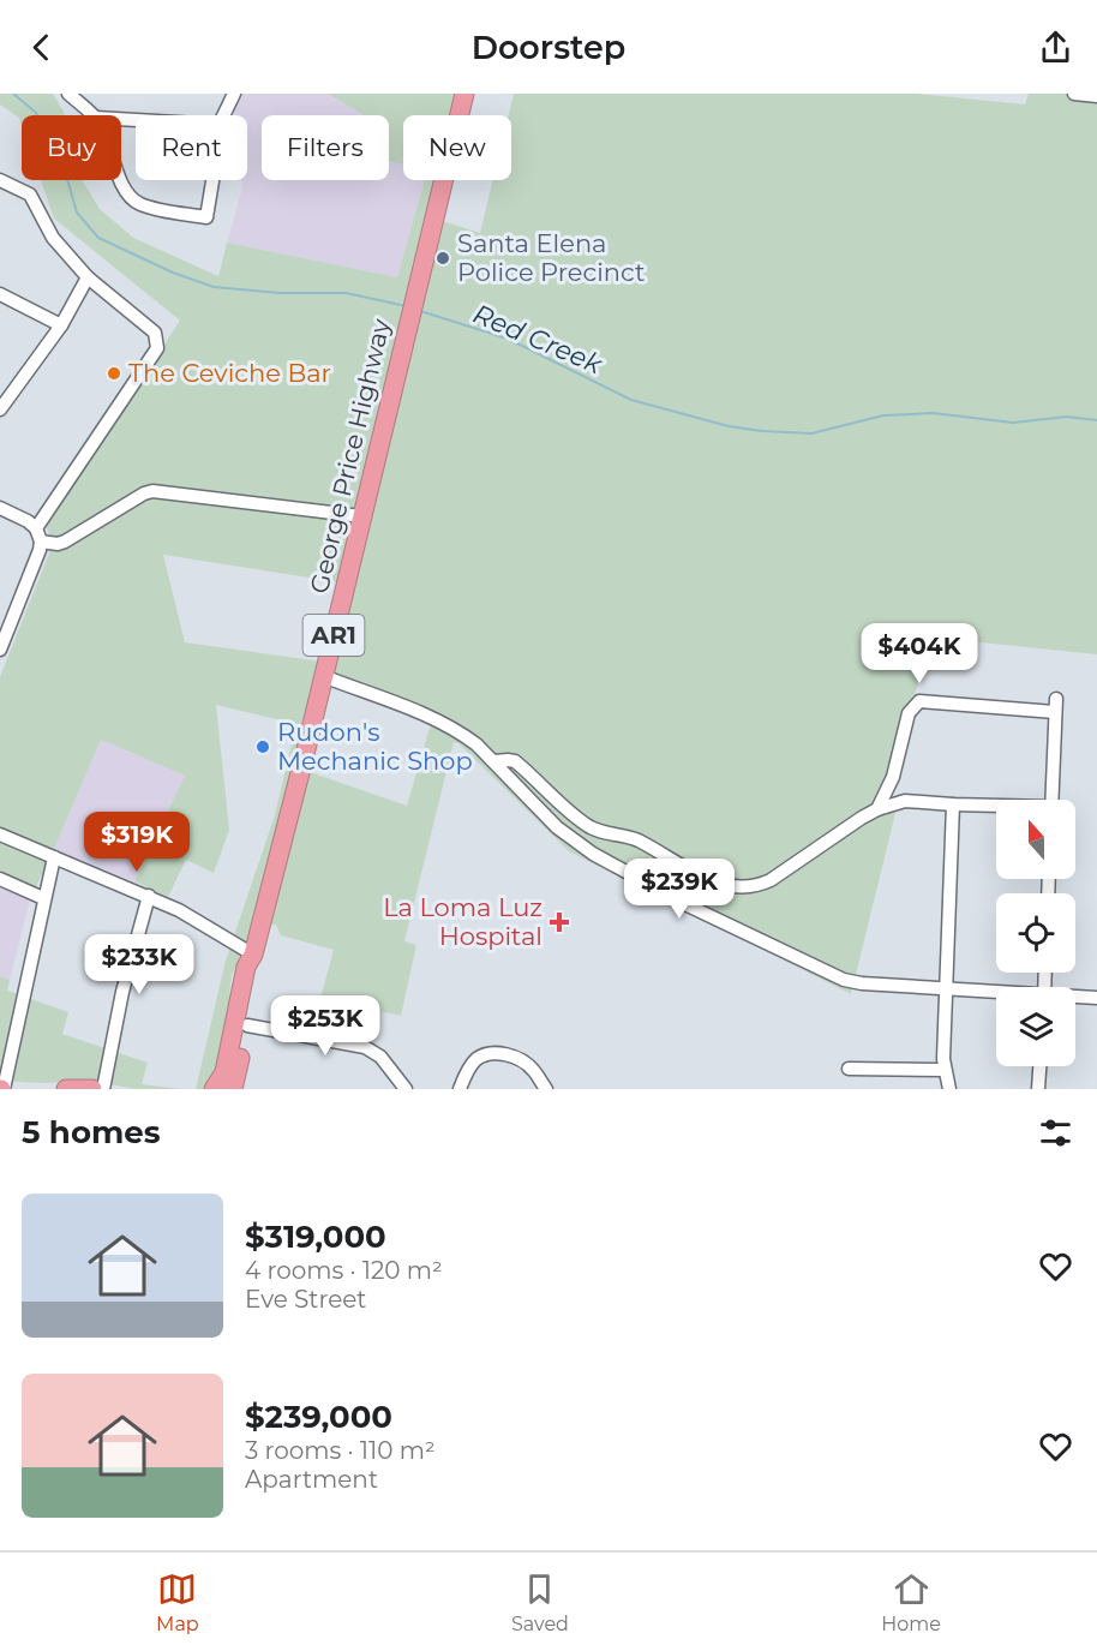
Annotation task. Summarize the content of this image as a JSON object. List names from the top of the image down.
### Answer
{
  "streets": {
    "highway": ["George Price Highway", "AR1"]
  },
  "water": ["Red Creek"],
  "places": {
    "other": ["Santa Elena Police Precinct", "The Ceviche Bar", "Rudon's Mechanic Shop"],
    "health": ["La Loma Luz Hospital"]
  },
  "north": "top",
  "page": {
    "header": "Doorstep",
    "chip": [
      "Buy",
      "Rent",
      "Filters",
      "New"
    ],
    "price": [
      "$404K",
      "$319K",
      "$239K",
      "$233K",
      "$253K"
    ],
    "heading": "5 homes",
    "list": [
      {
        "name": "$319,000",
        "note": "4 rooms · 120 m² · Eve Street"
      },
      {
        "name": "$239,000",
        "note": "3 rooms · 110 m² · Apartment"
      }
    ],
    "tabs": ["Map", "Saved", "Home"]
  }
}
